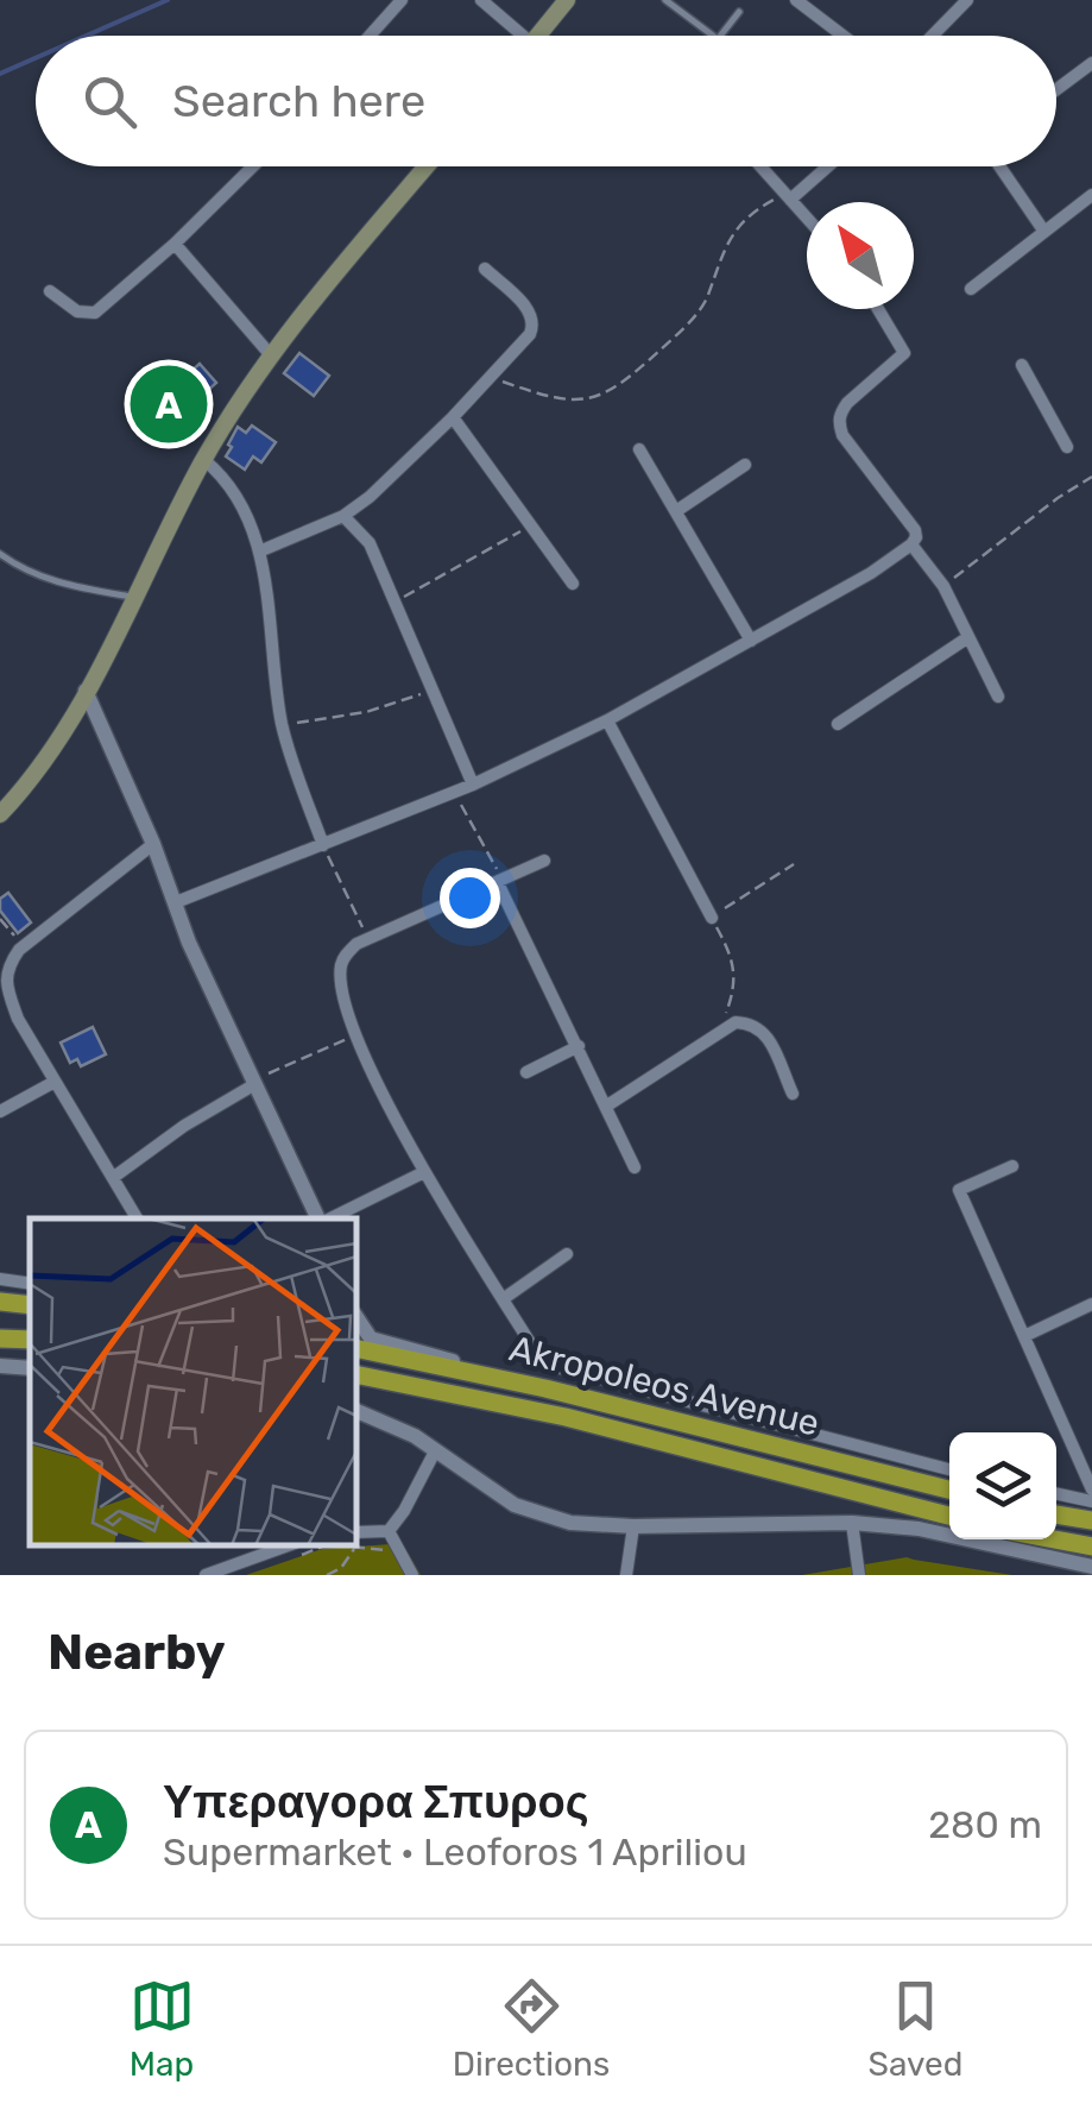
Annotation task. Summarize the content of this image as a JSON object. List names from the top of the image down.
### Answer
{
  "streets": {
    "highway": ["Akropoleos Avenue"]
  },
  "north": "top left",
  "page": {
    "search": "Search here",
    "pins": "A",
    "heading": "Nearby",
    "list": [
      {
        "mark": "A",
        "name": "Υπεραγορα Σπυρος",
        "note": "Supermarket · Leoforos 1 Apriliou",
        "value": "280 m"
      }
    ],
    "nav": ["Map", "Directions", "Saved"]
  }
}
